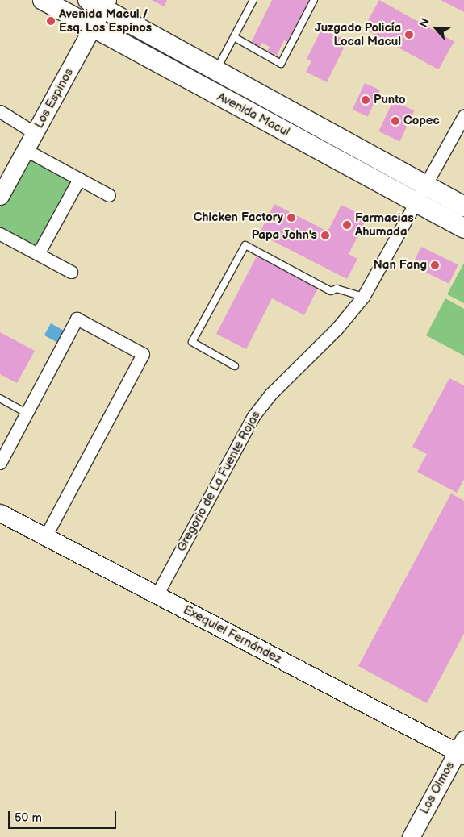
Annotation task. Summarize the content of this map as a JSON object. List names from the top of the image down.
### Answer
{
  "streets": {
    "main road": ["Avenida Macul"],
    "street": [
      "Los Espinos",
      "Gregorio de La Fuente Rojas",
      "Exequiel Fernández",
      "Los Olmos"
    ]
  },
  "crossings": [
    ["Los Espinos", "Avenida Macul"],
    ["Avenida Macul", "Gregorio de La Fuente Rojas"],
    ["Gregorio de La Fuente Rojas", "Exequiel Fernández"],
    ["Exequiel Fernández", "Los Olmos"]
  ],
  "places": [
    "Avenida Macul / Esq. Los Espinos",
    "Juzgado Policía Local Macul",
    "Punto",
    "Copec",
    "Chicken Factory",
    "Farmacias Ahumada",
    "Papa John's",
    "Nan Fang"
  ],
  "scale_bar": "50 m",
  "north": "top left"
}
